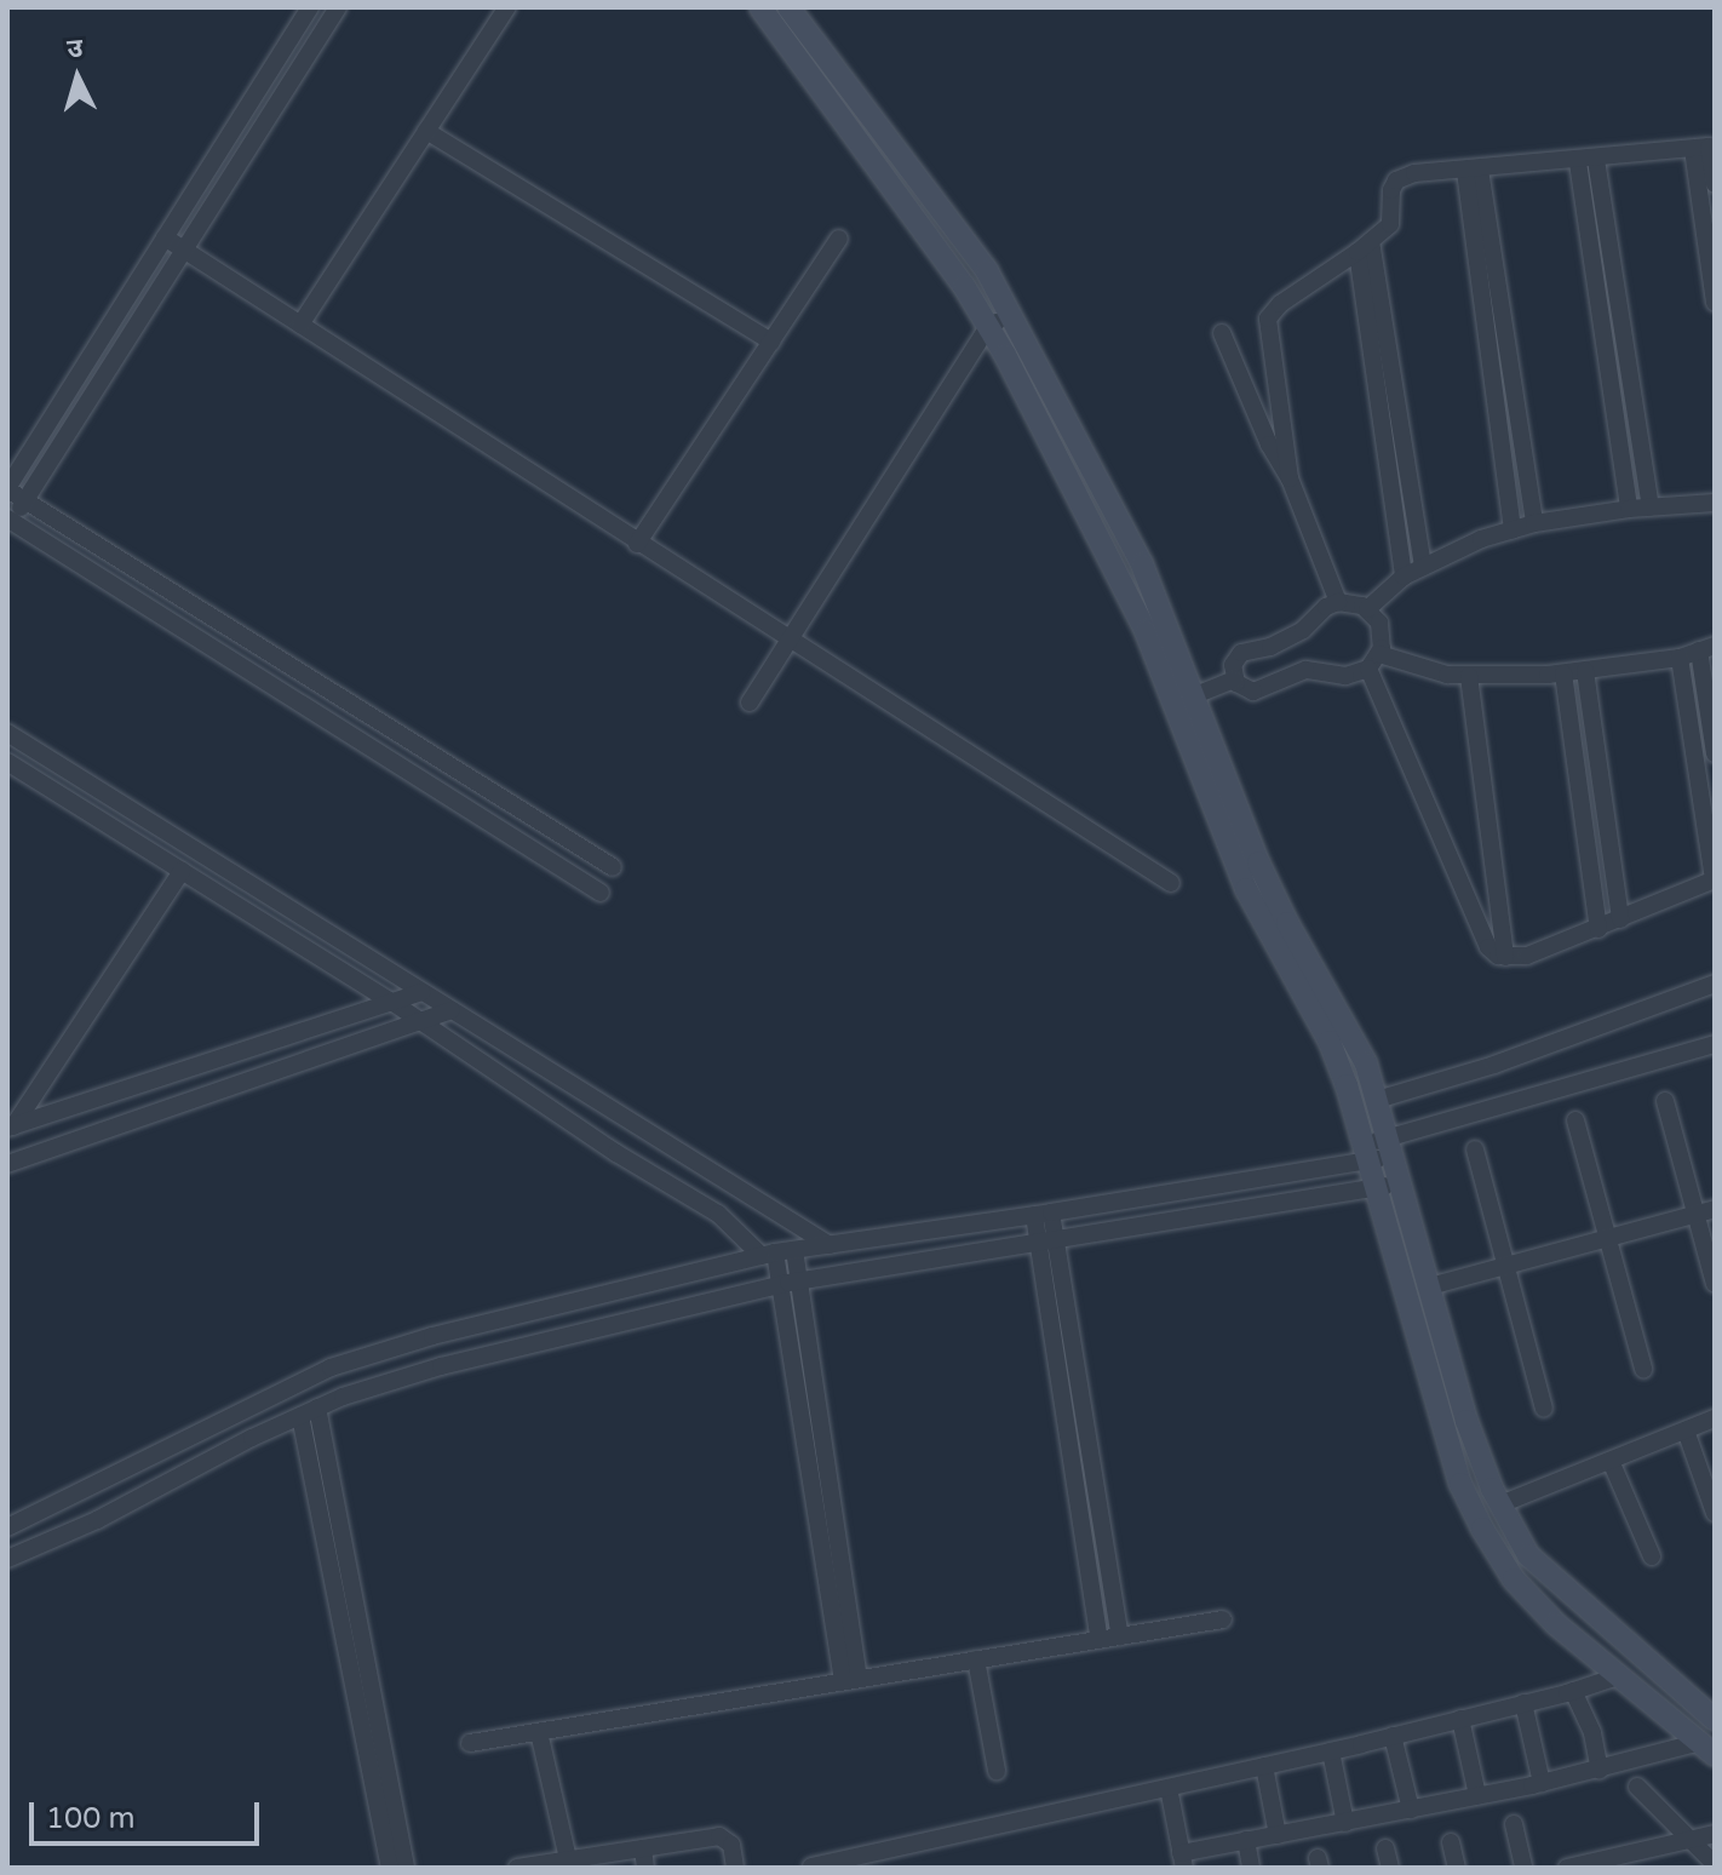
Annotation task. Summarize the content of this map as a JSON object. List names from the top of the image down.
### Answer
{
  "scale_bar": "100 m",
  "north": "top"
}
